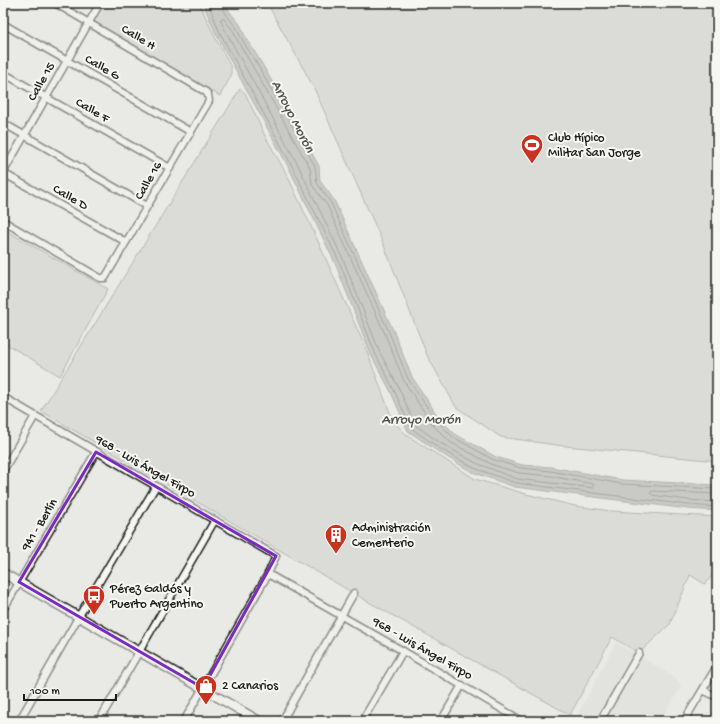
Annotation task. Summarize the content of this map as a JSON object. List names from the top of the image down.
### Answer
{
  "streets": {
    "street": [
      "Calle H",
      "Calle G",
      "Calle 15",
      "Calle F",
      "Calle 16",
      "Calle D",
      "968 - Luis Ángel Firpo",
      "941 - Berlín"
    ]
  },
  "crossings": [
    ["Calle H", "Calle 15"],
    ["Calle H", "Calle 16"],
    ["Calle G", "Calle 15"],
    ["Calle G", "Calle 16"],
    ["Calle 15", "Calle F"],
    ["Calle 15", "Calle D"],
    ["Calle F", "Calle 16"],
    ["Calle 16", "Calle D"],
    ["968 - Luis Ángel Firpo", "941 - Berlín"]
  ],
  "water": ["Arroyo Morón"],
  "places": {
    "sports": ["Club Hípico Militar San Jorge"],
    "building": ["Administración Cementerio"],
    "bus stop": ["Pérez Galdós y Puerto Argentino"],
    "shop": ["2 Canarios"]
  },
  "scale_bar": "100 m"
}
